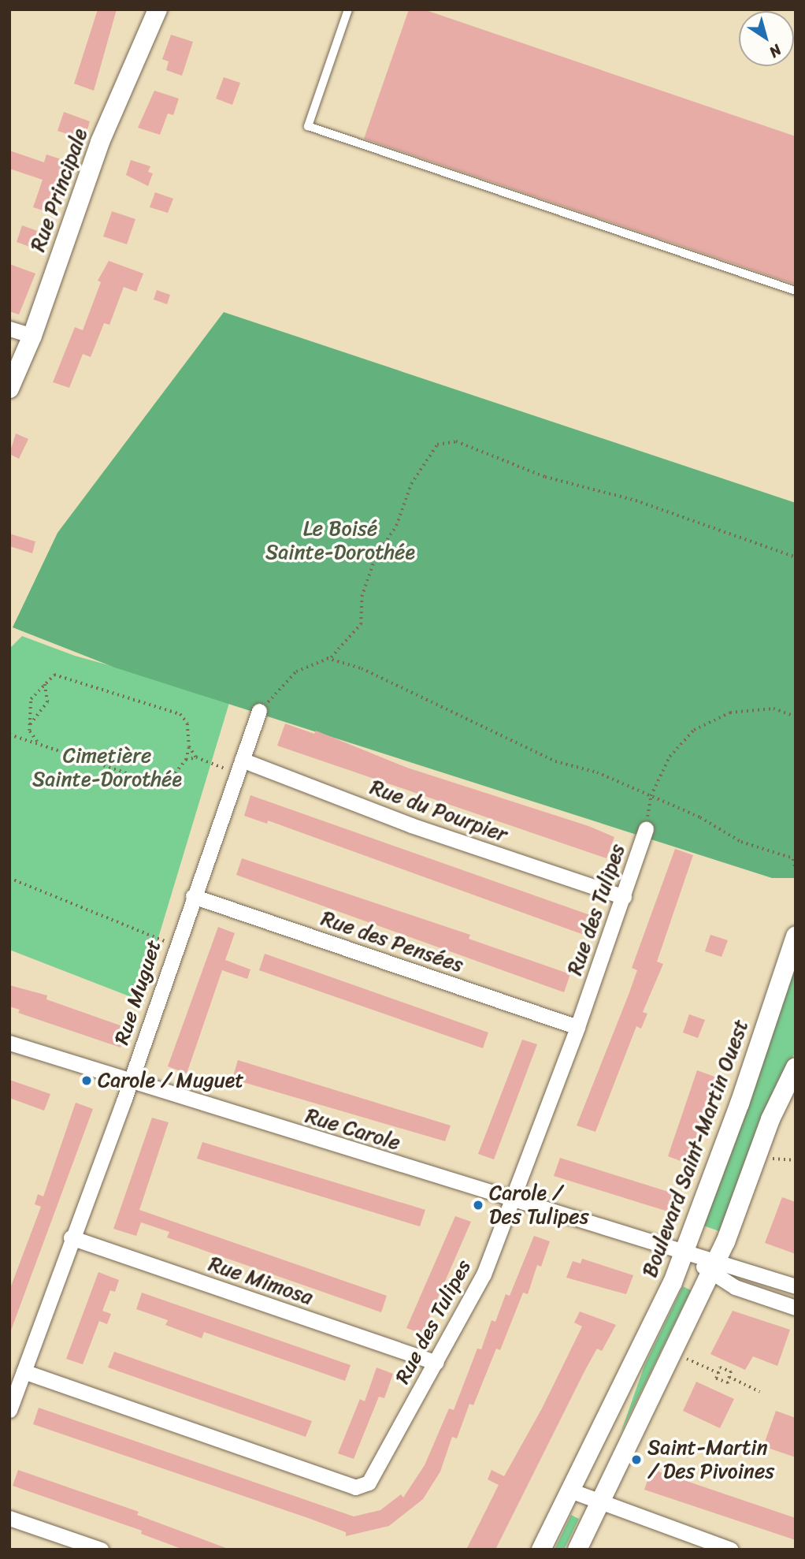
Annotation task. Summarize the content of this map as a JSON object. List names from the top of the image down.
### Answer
{
  "streets": {
    "street": [
      "Rue Principale",
      "Rue du Pourpier",
      "Rue des Tulipes",
      "Rue des Pensées",
      "Rue Muguet",
      "Rue Carole",
      "Boulevard Saint-Martin Ouest",
      "Rue Mimosa"
    ]
  },
  "crossings": [
    ["Rue du Pourpier", "Rue des Tulipes"],
    ["Rue du Pourpier", "Rue Muguet"],
    ["Rue des Tulipes", "Rue des Pensées"],
    ["Rue des Tulipes", "Rue Muguet"],
    ["Rue des Tulipes", "Rue Carole"],
    ["Rue des Tulipes", "Rue Mimosa"],
    ["Rue des Pensées", "Rue Muguet"],
    ["Rue Muguet", "Rue Carole"],
    ["Rue Muguet", "Rue Mimosa"],
    ["Rue Carole", "Boulevard Saint-Martin Ouest"]
  ],
  "parks": ["Le Boisé Sainte-Dorothée", "Cimetière Sainte-Dorothée"],
  "places": ["Carole / Muguet", "Carole / Des Tulipes", "Saint-Martin / Des Pivoines"],
  "north": "bottom right"
}
